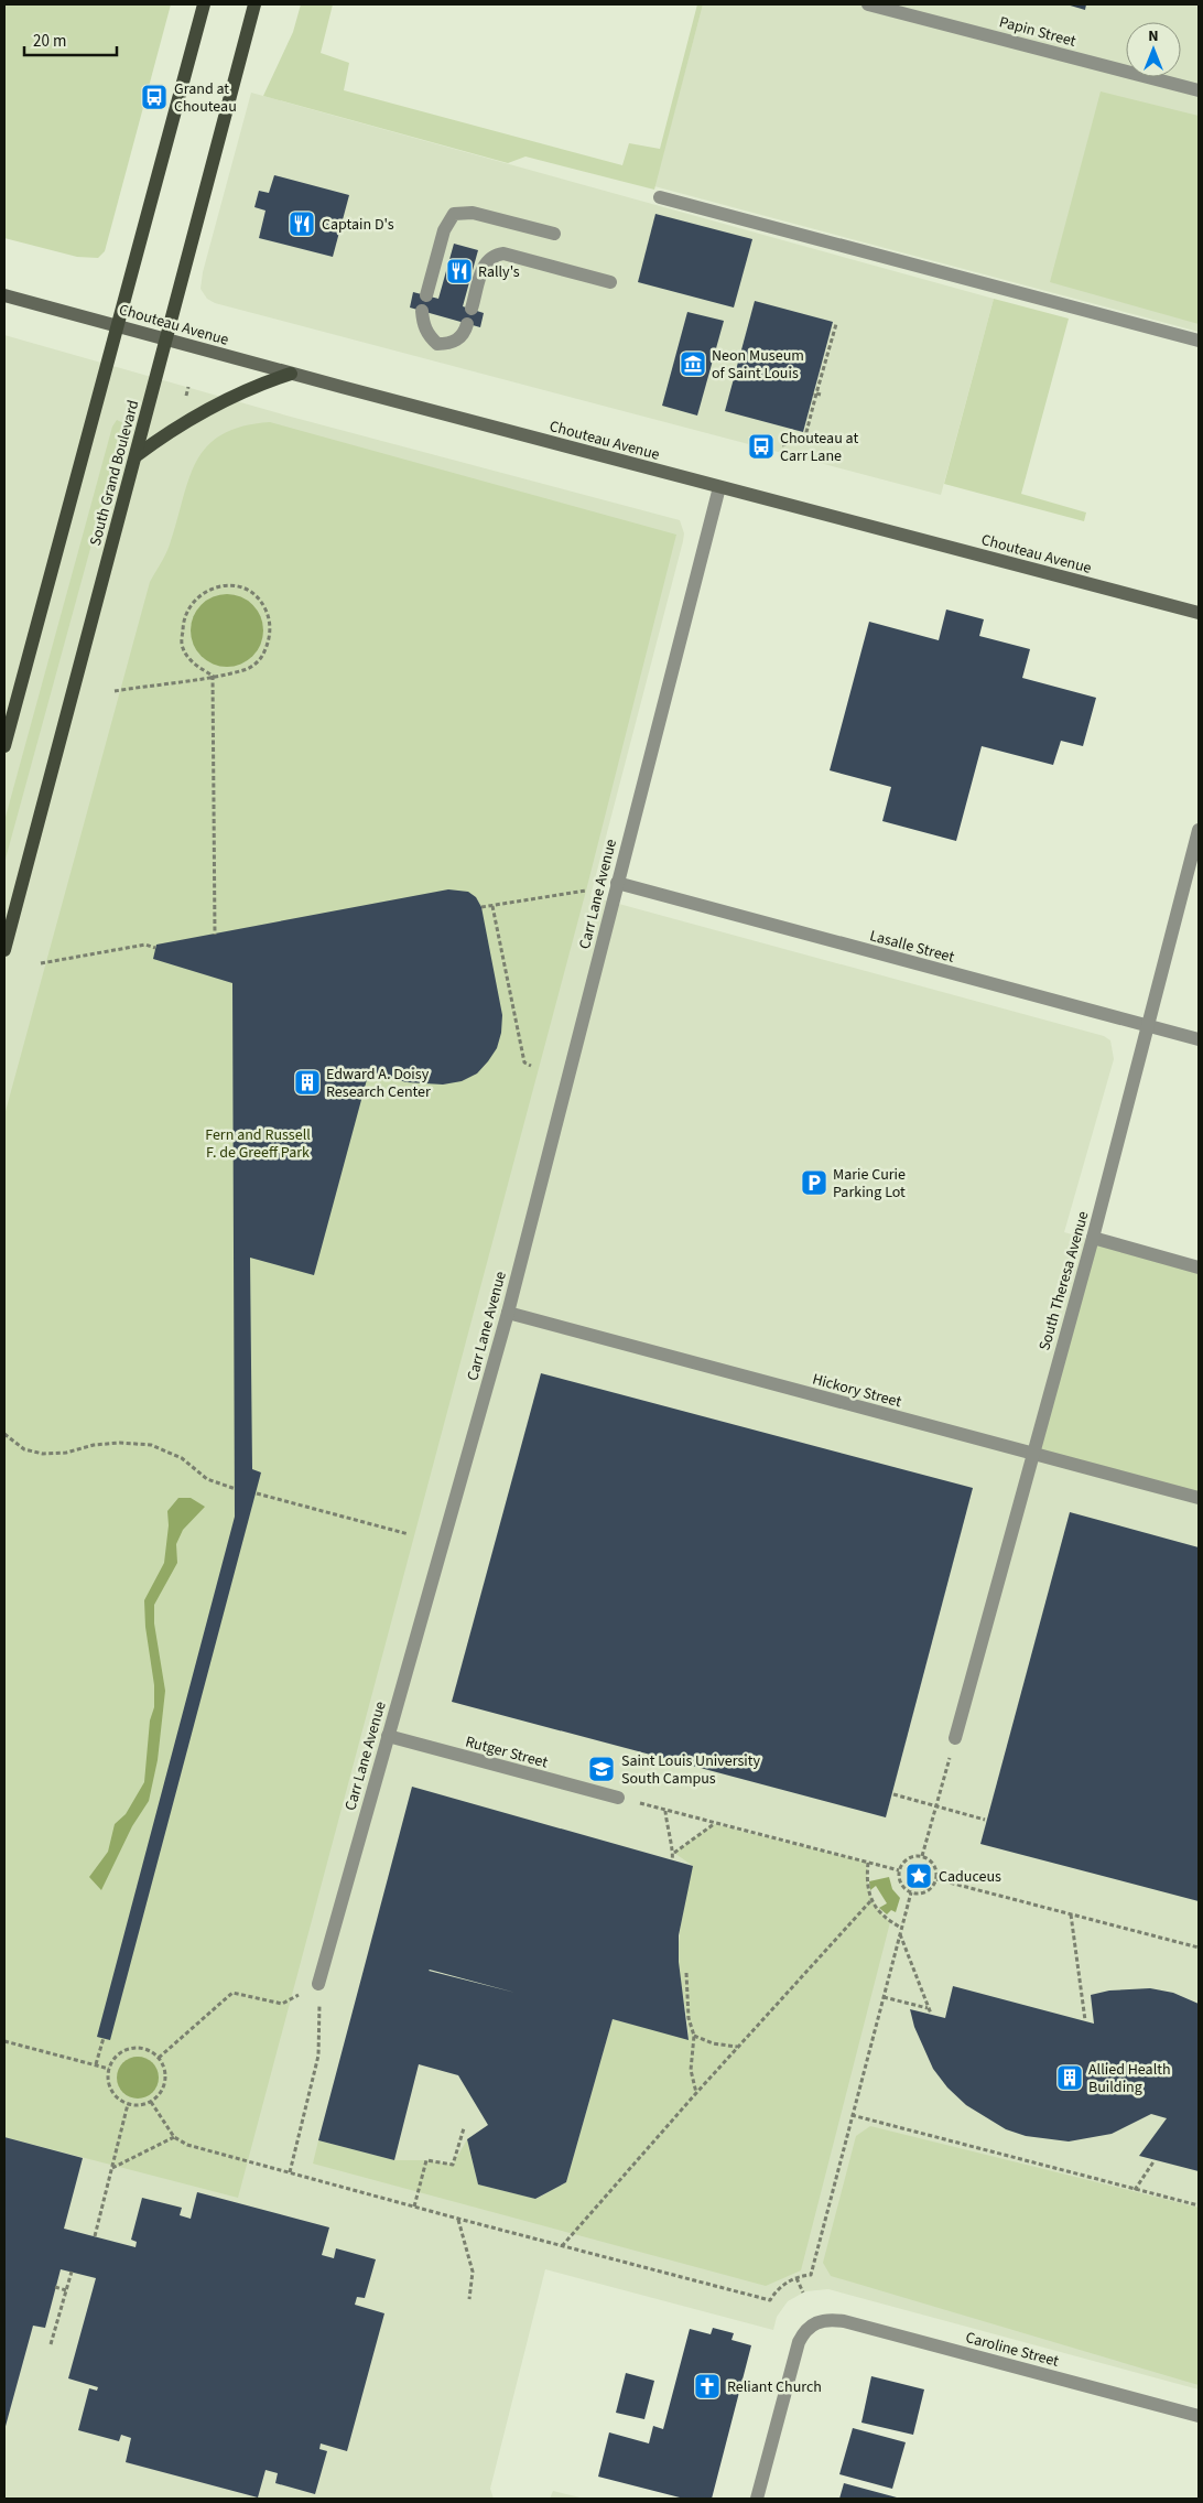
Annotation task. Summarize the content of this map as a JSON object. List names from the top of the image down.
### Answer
{
  "streets": {
    "main road": ["Chouteau Avenue", "South Grand Boulevard"],
    "street": [
      "Papin Street",
      "Carr Lane Avenue",
      "Lasalle Street",
      "South Theresa Avenue",
      "Hickory Street",
      "Rutger Street",
      "Caroline Street"
    ]
  },
  "crossings": [
    ["Chouteau Avenue", "South Grand Boulevard"],
    ["Chouteau Avenue", "Carr Lane Avenue"],
    ["Carr Lane Avenue", "Lasalle Street"],
    ["Carr Lane Avenue", "Hickory Street"],
    ["Carr Lane Avenue", "Rutger Street"],
    ["Lasalle Street", "South Theresa Avenue"],
    ["South Theresa Avenue", "Hickory Street"]
  ],
  "parks": ["Fern and Russell F. de Greeff Park"],
  "places": {
    "bus stop": ["Grand at Chouteau", "Chouteau at Carr Lane"],
    "restaurant": ["Captain D's", "Rally's"],
    "museum": ["Neon Museum of Saint Louis"],
    "building": ["Edward A. Doisy Research Center", "Allied Health Building"],
    "parking": ["Marie Curie Parking Lot"],
    "school or university": ["Saint Louis University South Campus"],
    "place": ["Caduceus"],
    "church": ["Reliant Church"]
  },
  "scale_bar": "20 m",
  "north": "top"
}
